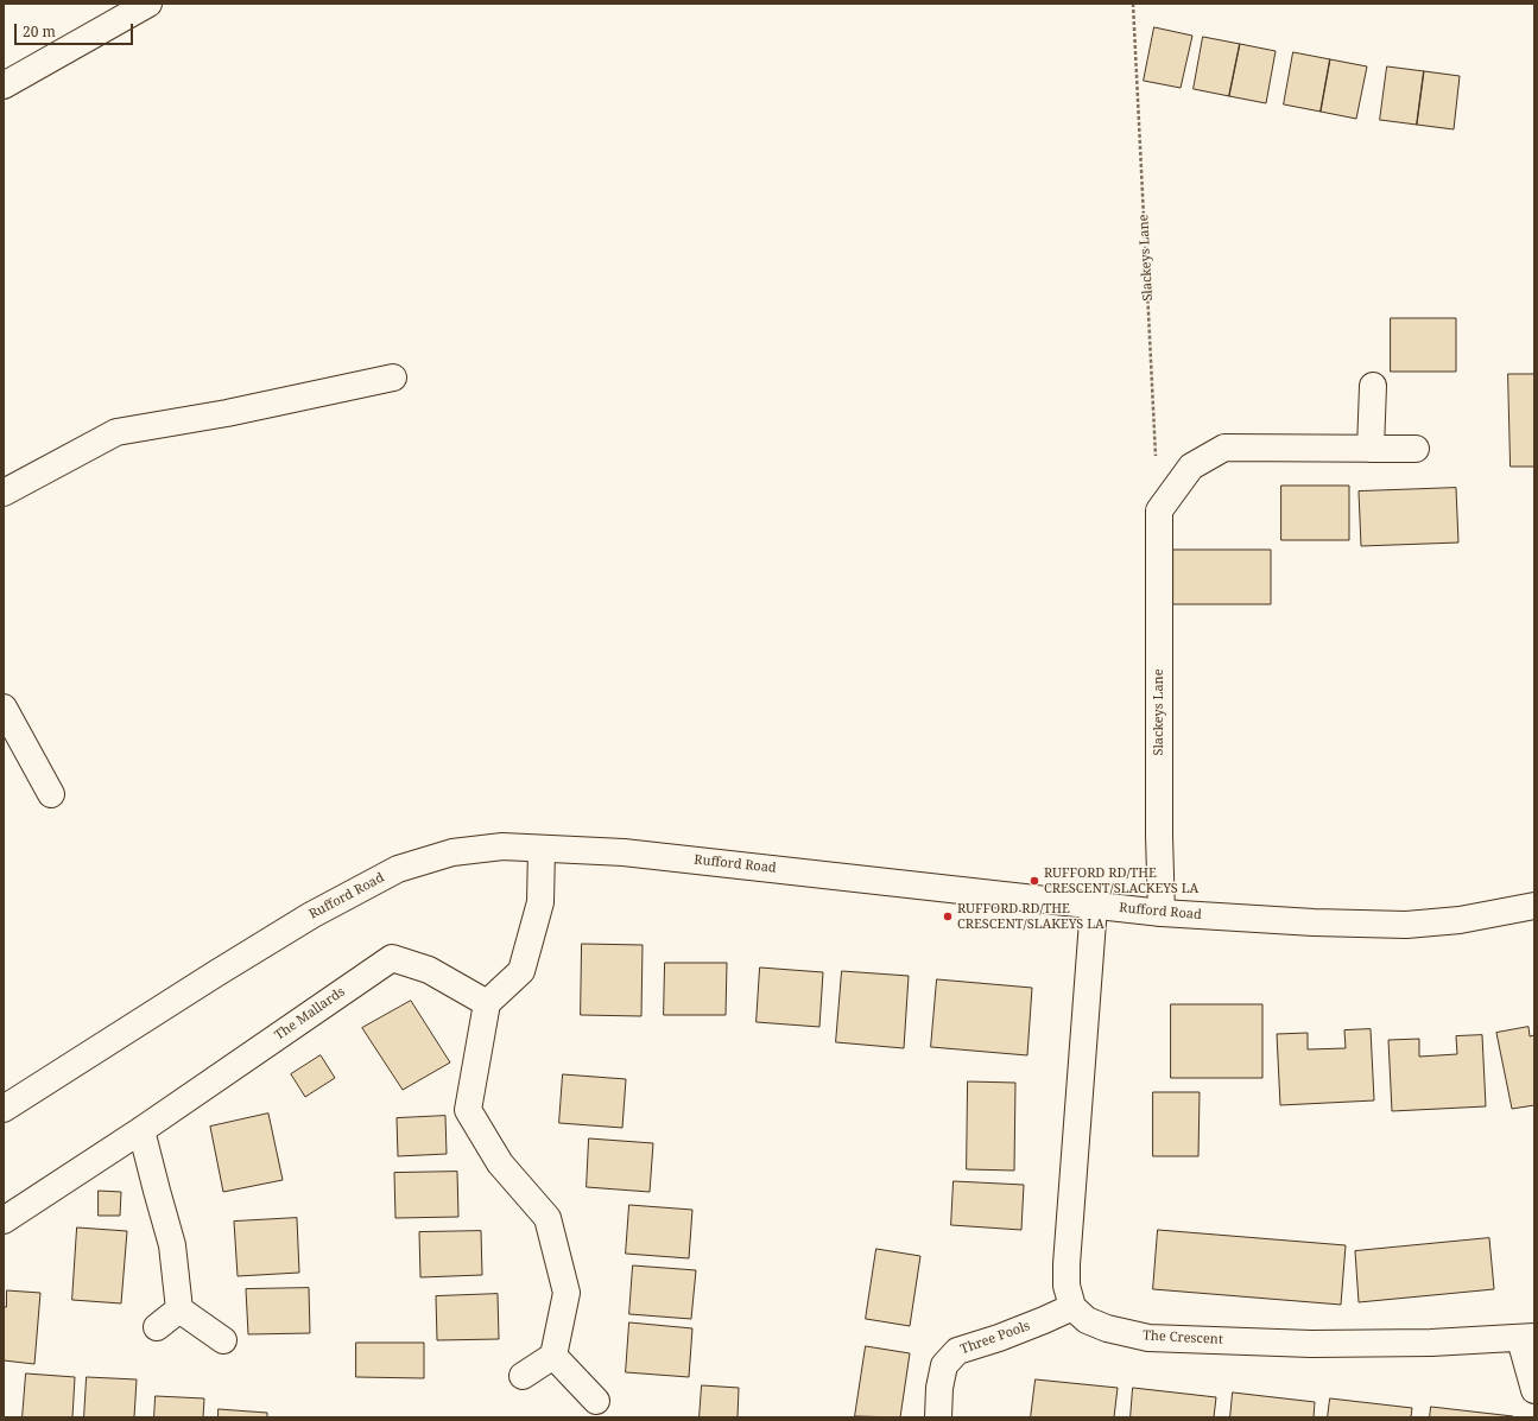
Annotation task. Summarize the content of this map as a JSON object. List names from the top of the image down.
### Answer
{
  "streets": {
    "street": [
      "Slackeys Lane",
      "Rufford Road",
      "The Mallards",
      "Three Pools",
      "The Crescent"
    ]
  },
  "crossings": [
    ["Slackeys Lane", "Rufford Road"],
    ["Three Pools", "The Crescent"]
  ],
  "places": ["RUFFORD RD/THE CRESCENT/SLACKEYS LA", "RUFFORD RD/THE CRESCENT/SLAKEYS LA"],
  "scale_bar": "20 m"
}
